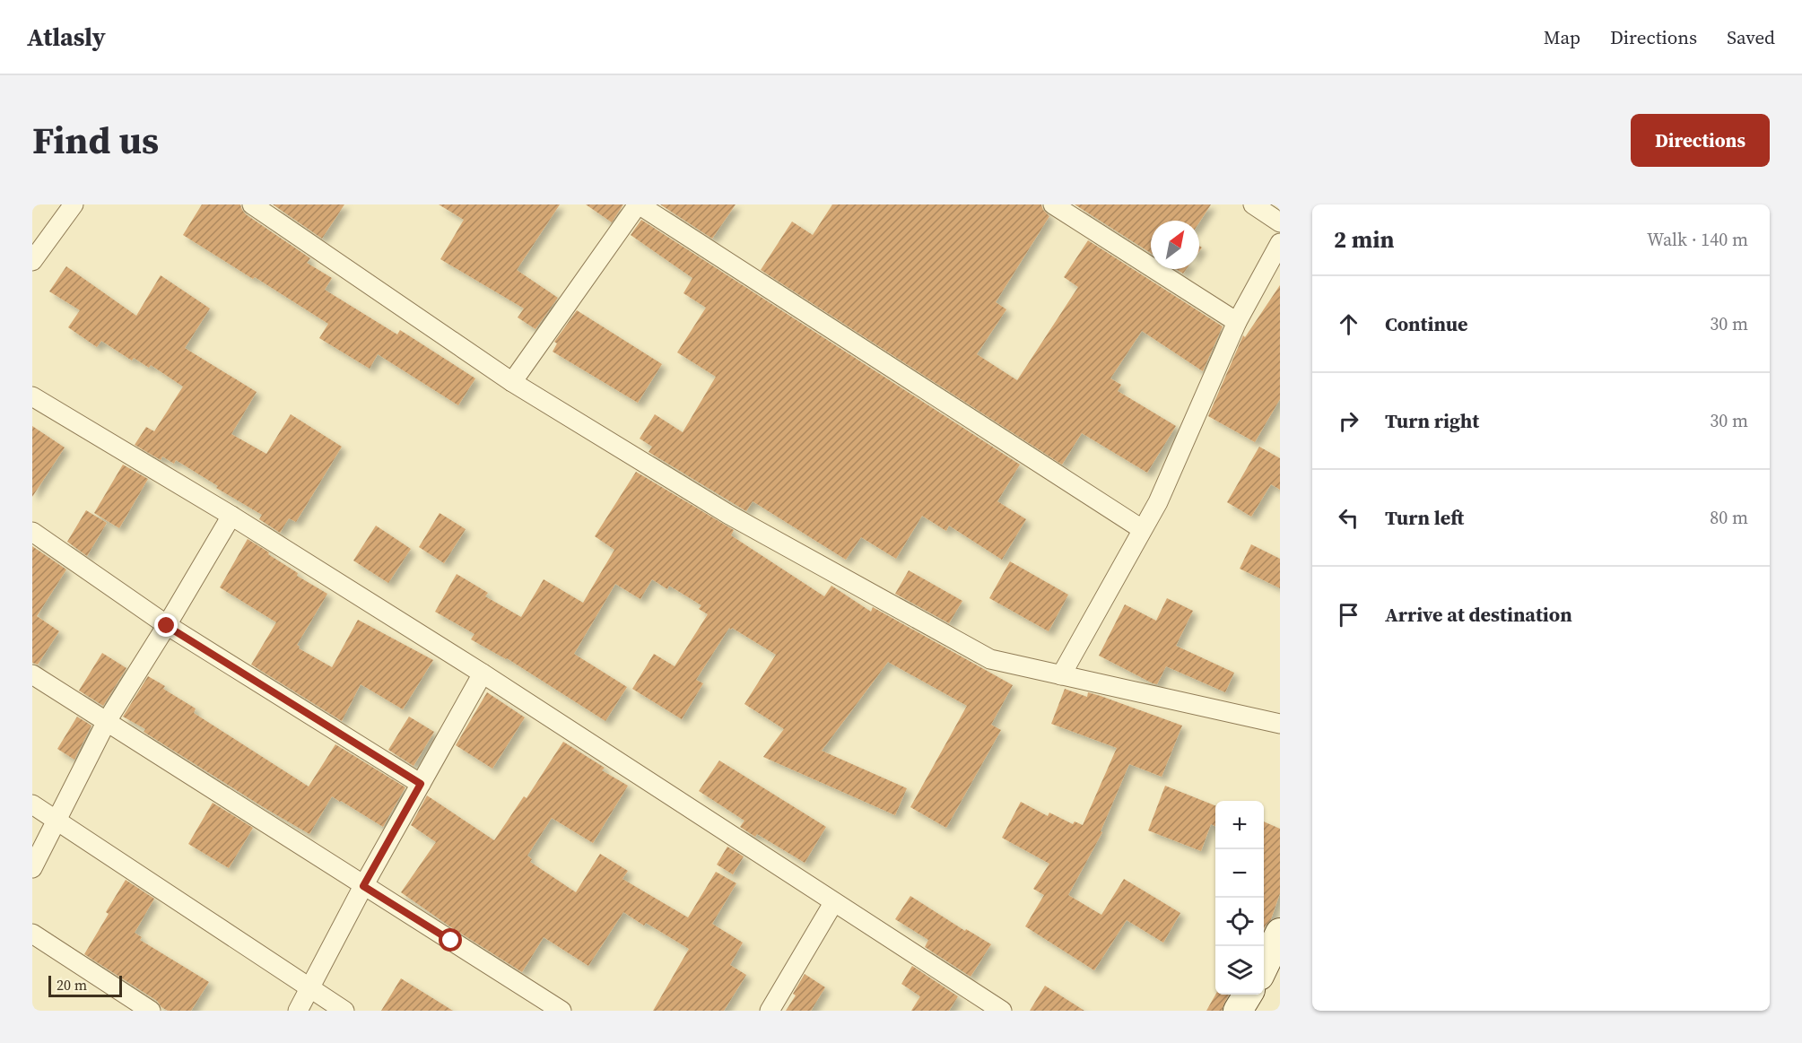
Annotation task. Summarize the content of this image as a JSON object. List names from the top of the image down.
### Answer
{
  "scale_bar": "20 m",
  "north": "top right",
  "page": {
    "header": "Atlasly",
    "nav": ["Map", "Directions", "Saved"],
    "title": "Find us",
    "buttons": "Directions",
    "heading": ["2 min", "Walk · 140 m"],
    "list": [
      ["Continue", "30 m"],
      ["Turn right", "30 m"],
      ["Turn left", "80 m"],
      "Arrive at destination"
    ],
    "map_buttons": ["+", "−"],
    "scale": "20 m"
  }
}
